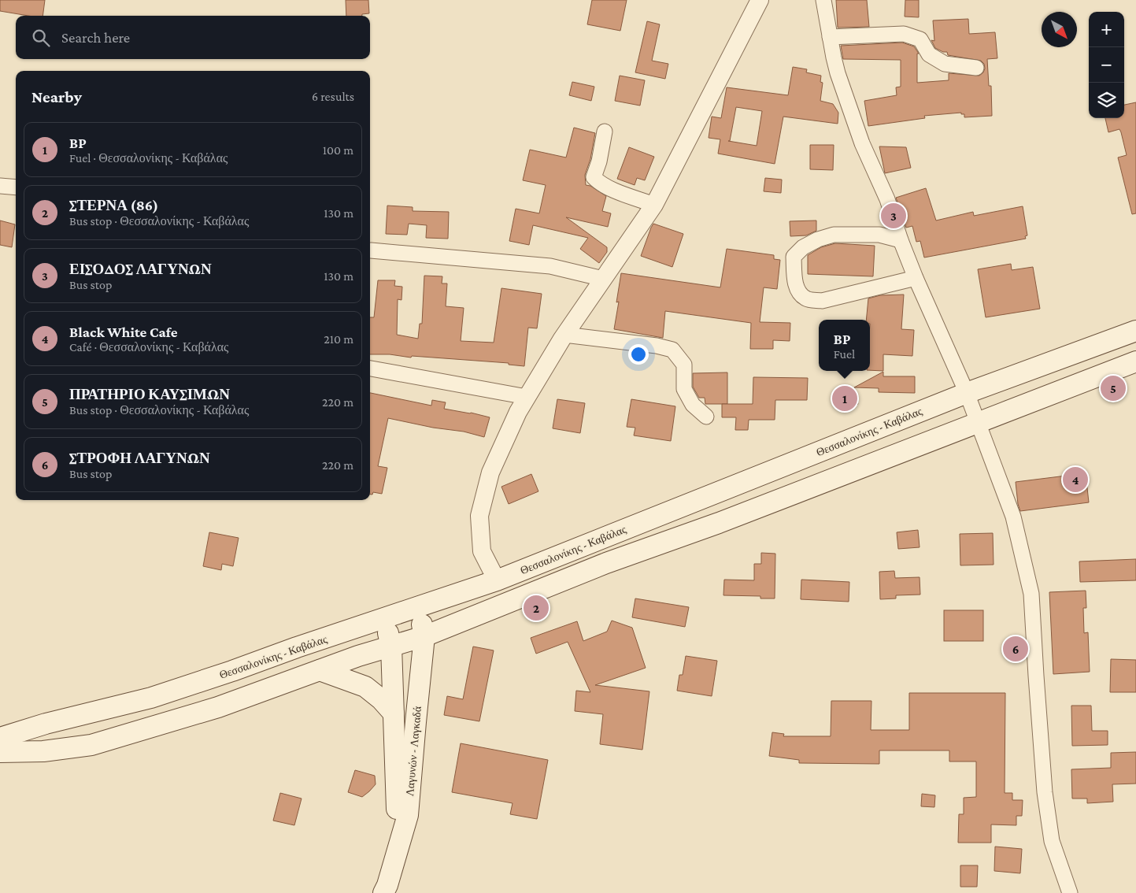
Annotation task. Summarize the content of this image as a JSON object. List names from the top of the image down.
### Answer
{
  "streets": {
    "main road": ["Θεσσαλονίκης - Καβάλας", "Λαγυνών - Λαγκαδά"]
  },
  "crossings": [
    ["Θεσσαλονίκης - Καβάλας", "Λαγυνών - Λαγκαδά"]
  ],
  "north": "bottom right",
  "page": {
    "map_buttons": ["+", "−"],
    "search": "Search here",
    "heading": ["Nearby", "6 results"],
    "list": [
      {
        "mark": "1",
        "name": "BP",
        "note": "Fuel · Θεσσαλονίκης - Καβάλας",
        "value": "100 m"
      },
      {
        "mark": "2",
        "name": "ΣΤΕΡΝΑ (86)",
        "note": "Bus stop · Θεσσαλονίκης - Καβάλας",
        "value": "130 m"
      },
      {
        "mark": "3",
        "name": "ΕΙΣΟΔΟΣ ΛΑΓΥΝΩΝ",
        "note": "Bus stop",
        "value": "130 m"
      },
      {
        "mark": "4",
        "name": "Black White Cafe",
        "note": "Café · Θεσσαλονίκης - Καβάλας",
        "value": "210 m"
      },
      {
        "mark": "5",
        "name": "ΠΡΑΤΗΡΙΟ ΚΑΥΣΙΜΩΝ",
        "note": "Bus stop · Θεσσαλονίκης - Καβάλας",
        "value": "220 m"
      },
      {
        "mark": "6",
        "name": "ΣΤΡΟΦΗ ΛΑΓΥΝΩΝ",
        "note": "Bus stop",
        "value": "220 m"
      }
    ],
    "pins": [
      "3",
      "5",
      "1",
      "4",
      "2",
      "6"
    ],
    "popup": ["BP", "Fuel"]
  }
}
